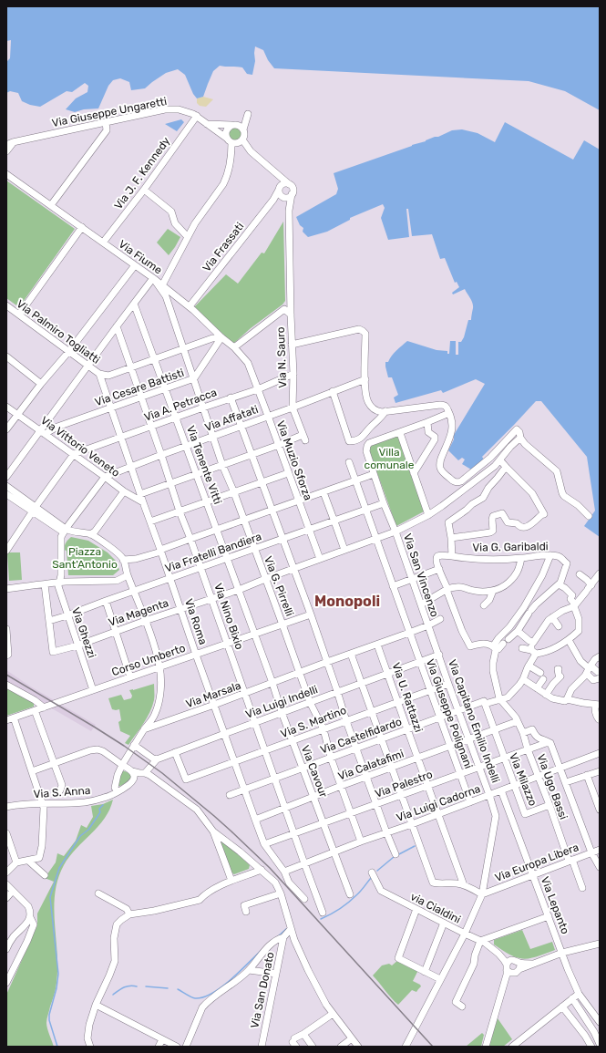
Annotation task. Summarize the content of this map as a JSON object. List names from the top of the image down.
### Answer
{
  "streets": {
    "street": [
      "Via Giuseppe Ungaretti",
      "Via J. F. Kennedy",
      "Via Frassati",
      "Via Fiume",
      "Via Palmiro Togliatti",
      "Via N. Sauro",
      "Via Cesare Battisti",
      "Via A. Petracca",
      "Via Affatati",
      "Via Vittorio Veneto",
      "Via Muzio Sforza",
      "Via Tenente Vitti",
      "Via G. Garibaldi",
      "Via Fratelli Bandiera",
      "Via San Vincenzo",
      "Via G. Pirrelli",
      "Via Magenta",
      "Via Nino Bixio",
      "Via Roma",
      "Via Ghezzi",
      "Corso Umberto",
      "Via Marsala",
      "Via U. Rattazzi",
      "Via Luigi Indelli",
      "Via Giuseppe Polignani",
      "Via Capitano Emilio Indelli",
      "Via S. Martino",
      "Via Castelfidardo",
      "Via Calatafimi",
      "Via Cavour",
      "Via Milazzo",
      "Via Palestro",
      "Via Ugo Bassi",
      "Via S. Anna",
      "Via Luigi Cadorna",
      "Via Europa Libera",
      "Via Lepanto",
      "via Cialdini",
      "Via San Donato"
    ]
  },
  "crossings": [
    ["Via Giuseppe Ungaretti", "Via J. F. Kennedy"],
    ["Via J. F. Kennedy", "Via Fiume"],
    ["Via Frassati", "Via Fiume"],
    ["Via Fiume", "Via N. Sauro"],
    ["Via Fiume", "Via Cesare Battisti"],
    ["Via Fiume", "Via Muzio Sforza"],
    ["Via Fiume", "Via G. Pirrelli"],
    ["Via Palmiro Togliatti", "Via Roma"],
    ["Via N. Sauro", "Via A. Petracca"],
    ["Via N. Sauro", "Via Affatati"],
    ["Via Cesare Battisti", "Via Vittorio Veneto"],
    ["Via Cesare Battisti", "Via Tenente Vitti"],
    ["Via Cesare Battisti", "Via G. Pirrelli"],
    ["Via Cesare Battisti", "Via Nino Bixio"],
    ["Via Cesare Battisti", "Via Roma"],
    ["Via A. Petracca", "Via Vittorio Veneto"],
    ["Via A. Petracca", "Via Muzio Sforza"],
    ["Via A. Petracca", "Via Tenente Vitti"],
    ["Via A. Petracca", "Via G. Pirrelli"],
    ["Via A. Petracca", "Via Nino Bixio"],
    ["Via A. Petracca", "Via Roma"],
    ["Via Affatati", "Via Vittorio Veneto"],
    ["Via Affatati", "Via Muzio Sforza"],
    ["Via Affatati", "Via Tenente Vitti"],
    ["Via Affatati", "Via G. Pirrelli"],
    ["Via Affatati", "Via Nino Bixio"],
    ["Via Affatati", "Via Roma"],
    ["Via Vittorio Veneto", "Via Roma"],
    ["Via Muzio Sforza", "Via Fratelli Bandiera"],
    ["Via Muzio Sforza", "Via Magenta"],
    ["Via Tenente Vitti", "Via Fratelli Bandiera"],
    ["Via Tenente Vitti", "Via Magenta"],
    ["Via Tenente Vitti", "Corso Umberto"],
    ["Via Tenente Vitti", "Via Cavour"],
    ["Via Fratelli Bandiera", "Via San Vincenzo"],
    ["Via Fratelli Bandiera", "Via G. Pirrelli"],
    ["Via Fratelli Bandiera", "Via Magenta"],
    ["Via Fratelli Bandiera", "Via Nino Bixio"],
    ["Via Fratelli Bandiera", "Via Roma"],
    ["Via Fratelli Bandiera", "Via Ghezzi"],
    ["Via Fratelli Bandiera", "Via Giuseppe Polignani"],
    ["Via San Vincenzo", "Via Magenta"],
    ["Via San Vincenzo", "Via Marsala"],
    ["Via San Vincenzo", "Via Luigi Indelli"],
    ["Via San Vincenzo", "Via Capitano Emilio Indelli"],
    ["Via G. Pirrelli", "Via Magenta"],
    ["Via G. Pirrelli", "Corso Umberto"],
    ["Via Magenta", "Via Nino Bixio"],
    ["Via Magenta", "Via Roma"],
    ["Via Magenta", "Via Ghezzi"],
    ["Via Magenta", "Via Giuseppe Polignani"],
    ["Via Nino Bixio", "Corso Umberto"],
    ["Via Nino Bixio", "Via Marsala"],
    ["Via Nino Bixio", "Via Luigi Indelli"],
    ["Via Nino Bixio", "Via S. Martino"],
    ["Via Nino Bixio", "Via Castelfidardo"],
    ["Via Nino Bixio", "Via Calatafimi"],
    ["Via Nino Bixio", "Via Palestro"],
    ["Via Nino Bixio", "Via Luigi Cadorna"],
    ["Via Roma", "Corso Umberto"],
    ["Via Roma", "Via Marsala"],
    ["Via Roma", "Via Luigi Indelli"],
    ["Via Roma", "Via S. Martino"],
    ["Via Roma", "Via Castelfidardo"],
    ["Via Roma", "Via Calatafimi"],
    ["Via Roma", "Via Palestro"],
    ["Via Roma", "Via Luigi Cadorna"],
    ["Via Ghezzi", "Corso Umberto"],
    ["Corso Umberto", "Via Cavour"],
    ["Via Marsala", "Via U. Rattazzi"],
    ["Via Marsala", "Via Giuseppe Polignani"],
    ["Via Marsala", "Via Cavour"],
    ["Via U. Rattazzi", "Via Luigi Indelli"],
    ["Via U. Rattazzi", "Via S. Martino"],
    ["Via U. Rattazzi", "Via Castelfidardo"],
    ["Via U. Rattazzi", "Via Calatafimi"],
    ["Via U. Rattazzi", "Via Palestro"],
    ["Via U. Rattazzi", "Via Luigi Cadorna"],
    ["Via Luigi Indelli", "Via Giuseppe Polignani"],
    ["Via Luigi Indelli", "Via Capitano Emilio Indelli"],
    ["Via Luigi Indelli", "Via S. Martino"],
    ["Via Luigi Indelli", "Via Cavour"],
    ["Via Giuseppe Polignani", "Via S. Martino"],
    ["Via Giuseppe Polignani", "Via Castelfidardo"],
    ["Via Giuseppe Polignani", "Via Calatafimi"],
    ["Via Giuseppe Polignani", "Via Palestro"],
    ["Via Giuseppe Polignani", "Via Luigi Cadorna"],
    ["Via Capitano Emilio Indelli", "Via S. Martino"],
    ["Via Capitano Emilio Indelli", "Via Castelfidardo"],
    ["Via Capitano Emilio Indelli", "Via Calatafimi"],
    ["Via Capitano Emilio Indelli", "Via Palestro"],
    ["Via Capitano Emilio Indelli", "Via Luigi Cadorna"],
    ["Via Capitano Emilio Indelli", "Via Europa Libera"],
    ["Via Capitano Emilio Indelli", "via Cialdini"],
    ["Via S. Martino", "Via Cavour"],
    ["Via Castelfidardo", "Via Cavour"],
    ["Via Castelfidardo", "Via Milazzo"],
    ["Via Castelfidardo", "Via Ugo Bassi"],
    ["Via Calatafimi", "Via Cavour"],
    ["Via Calatafimi", "Via Milazzo"],
    ["Via Calatafimi", "Via Ugo Bassi"],
    ["Via Cavour", "Via Palestro"],
    ["Via Cavour", "Via Luigi Cadorna"],
    ["Via Milazzo", "Via Palestro"],
    ["Via Milazzo", "Via Ugo Bassi"],
    ["Via Milazzo", "Via Luigi Cadorna"],
    ["Via Palestro", "Via Ugo Bassi"],
    ["Via Ugo Bassi", "Via Luigi Cadorna"],
    ["Via Ugo Bassi", "Via Europa Libera"],
    ["Via Luigi Cadorna", "Via Lepanto"],
    ["Via Europa Libera", "Via Lepanto"]
  ],
  "districts": ["Monopoli"],
  "parks": ["Villa comunale", "Piazza Sant'Antonio"]
}
